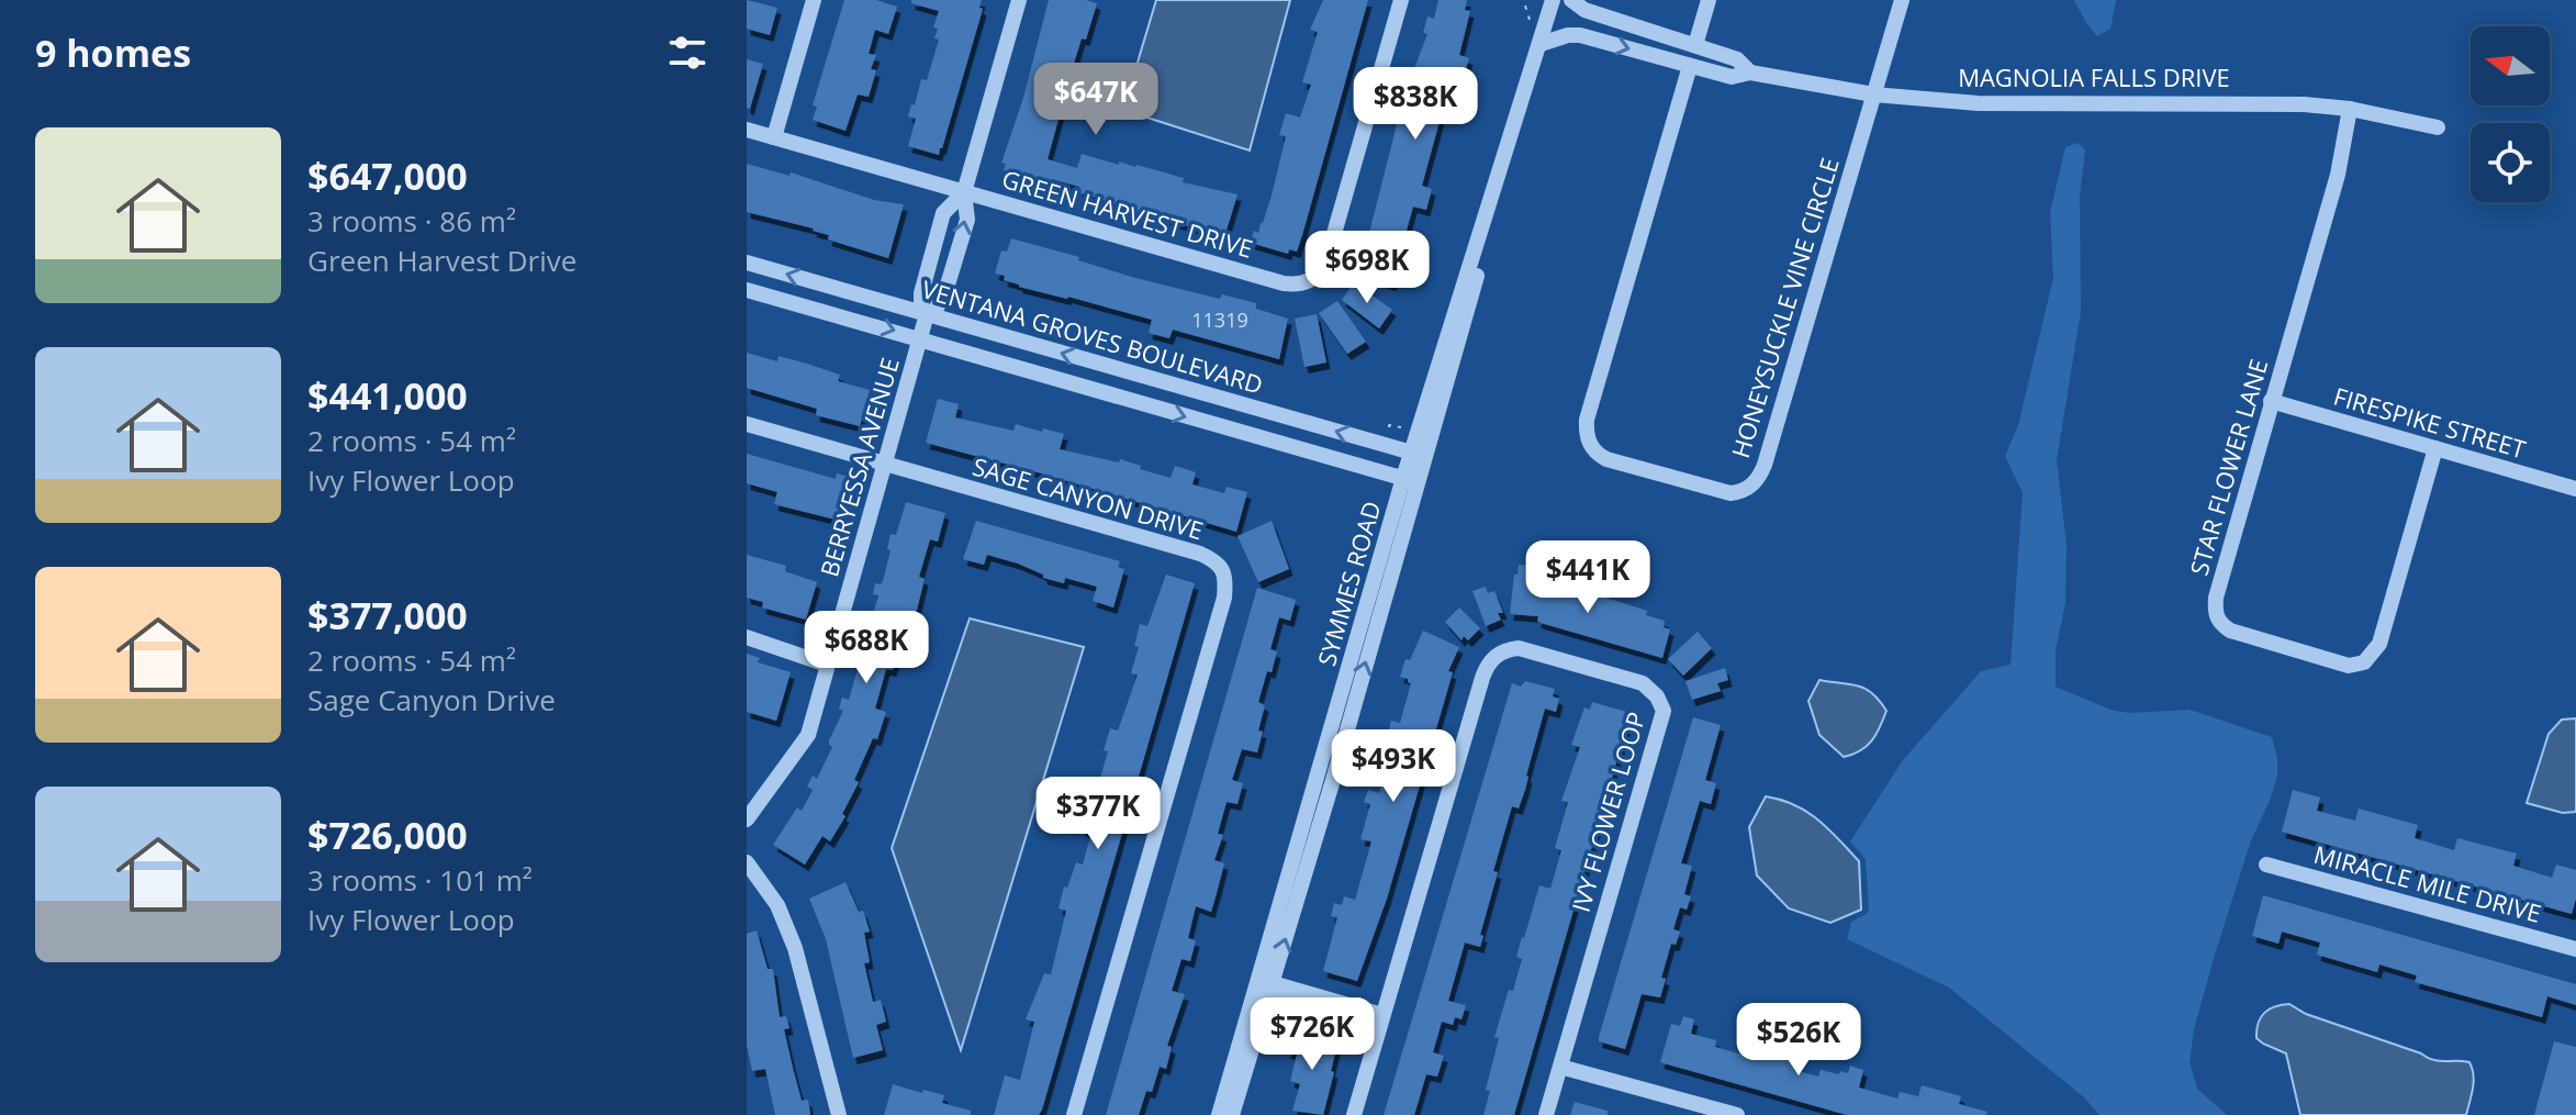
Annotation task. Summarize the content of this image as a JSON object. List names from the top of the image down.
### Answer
{
  "streets": {
    "street": [
      "MAGNOLIA FALLS DRIVE",
      "GREEN HARVEST DRIVE",
      "HONEYSUCKLE VINE CIRCLE",
      "VENTANA GROVES BOULEVARD",
      "FIRESPIKE STREET",
      "BERRYESSA AVENUE",
      "STAR FLOWER LANE",
      "SAGE CANYON DRIVE",
      "SYMMES ROAD",
      "IVY FLOWER LOOP",
      "MIRACLE MILE DRIVE"
    ]
  },
  "crossings": [
    ["MAGNOLIA FALLS DRIVE", "HONEYSUCKLE VINE CIRCLE"],
    ["MAGNOLIA FALLS DRIVE", "STAR FLOWER LANE"],
    ["MAGNOLIA FALLS DRIVE", "SYMMES ROAD"],
    ["GREEN HARVEST DRIVE", "BERRYESSA AVENUE"],
    ["VENTANA GROVES BOULEVARD", "BERRYESSA AVENUE"],
    ["VENTANA GROVES BOULEVARD", "SYMMES ROAD"],
    ["FIRESPIKE STREET", "STAR FLOWER LANE"],
    ["BERRYESSA AVENUE", "SAGE CANYON DRIVE"]
  ],
  "house_numbers": ["11319"],
  "north": "left",
  "page": {
    "heading": "9 homes",
    "price": [
      "$647K",
      "$838K",
      "$698K",
      "$441K",
      "$688K",
      "$493K",
      "$377K",
      "$726K",
      "$526K"
    ],
    "list": [
      {
        "name": "$647,000",
        "note": "3 rooms · 86 m² · Green Harvest Drive"
      },
      {
        "name": "$441,000",
        "note": "2 rooms · 54 m² · Ivy Flower Loop"
      },
      {
        "name": "$377,000",
        "note": "2 rooms · 54 m² · Sage Canyon Drive"
      },
      {
        "name": "$726,000",
        "note": "3 rooms · 101 m² · Ivy Flower Loop"
      }
    ]
  }
}
